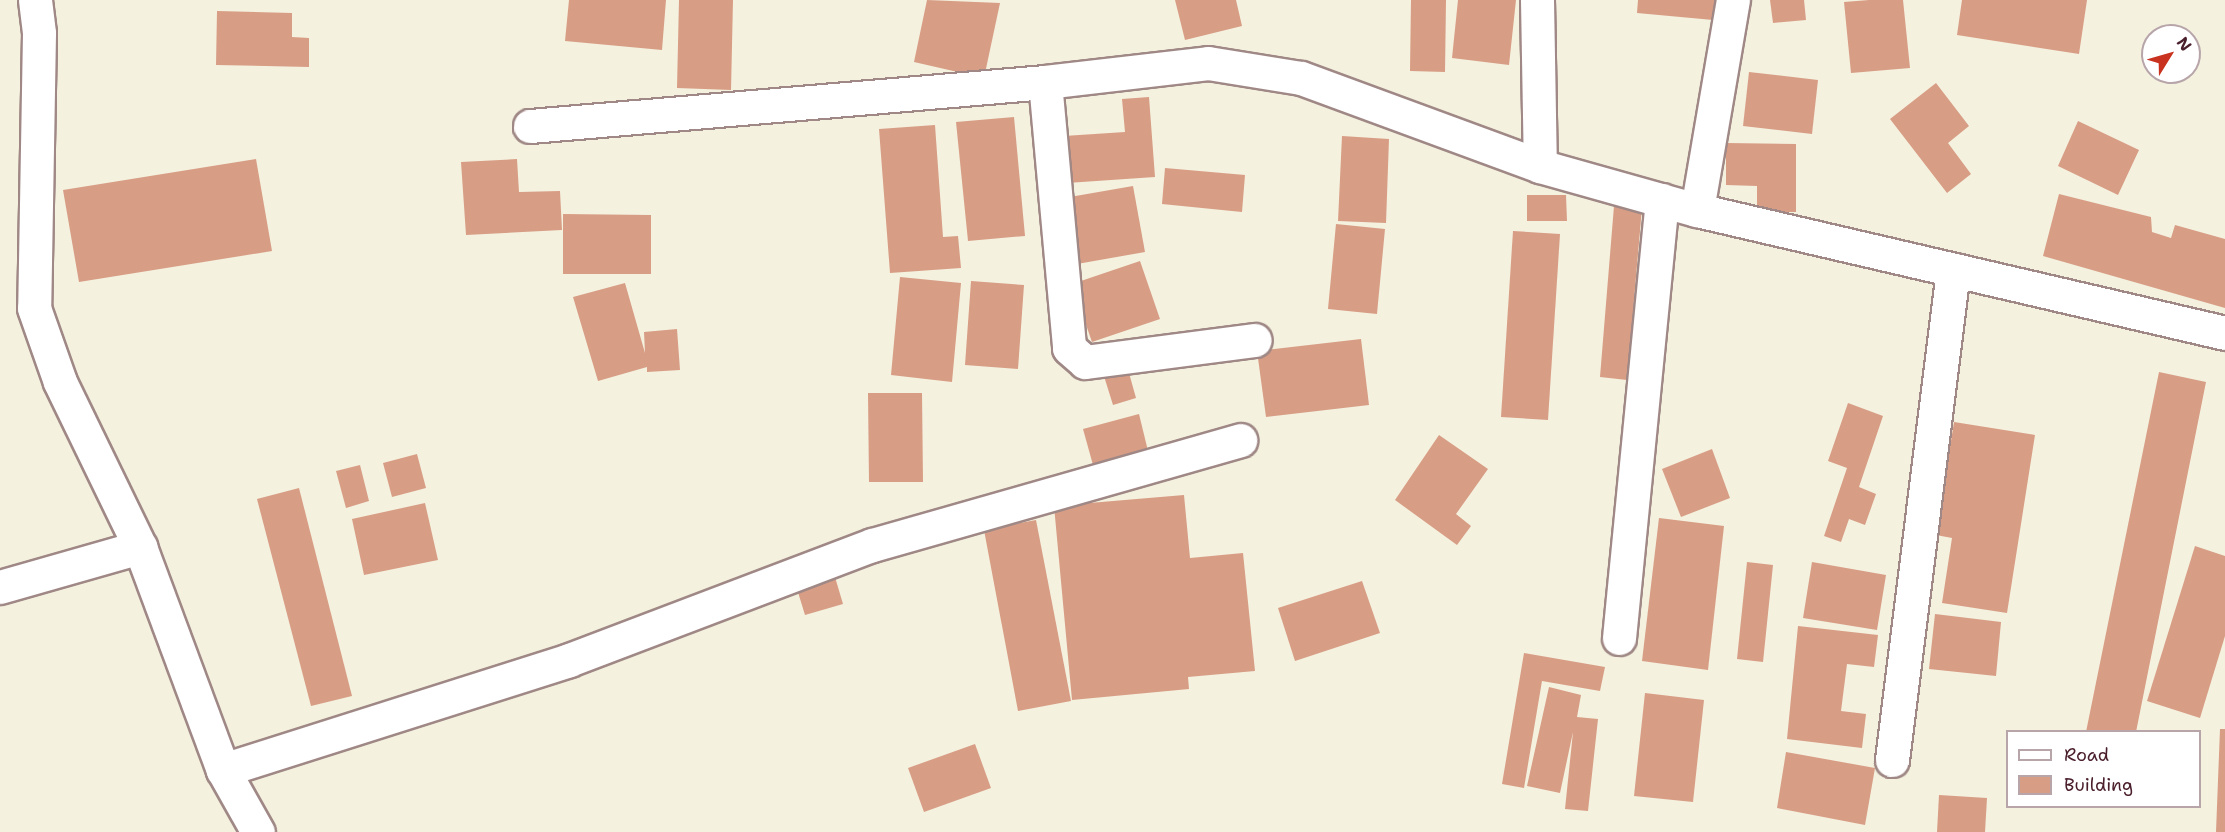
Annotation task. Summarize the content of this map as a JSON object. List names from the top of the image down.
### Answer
{
  "legend": ["Road", "Building"],
  "north": "top right"
}
